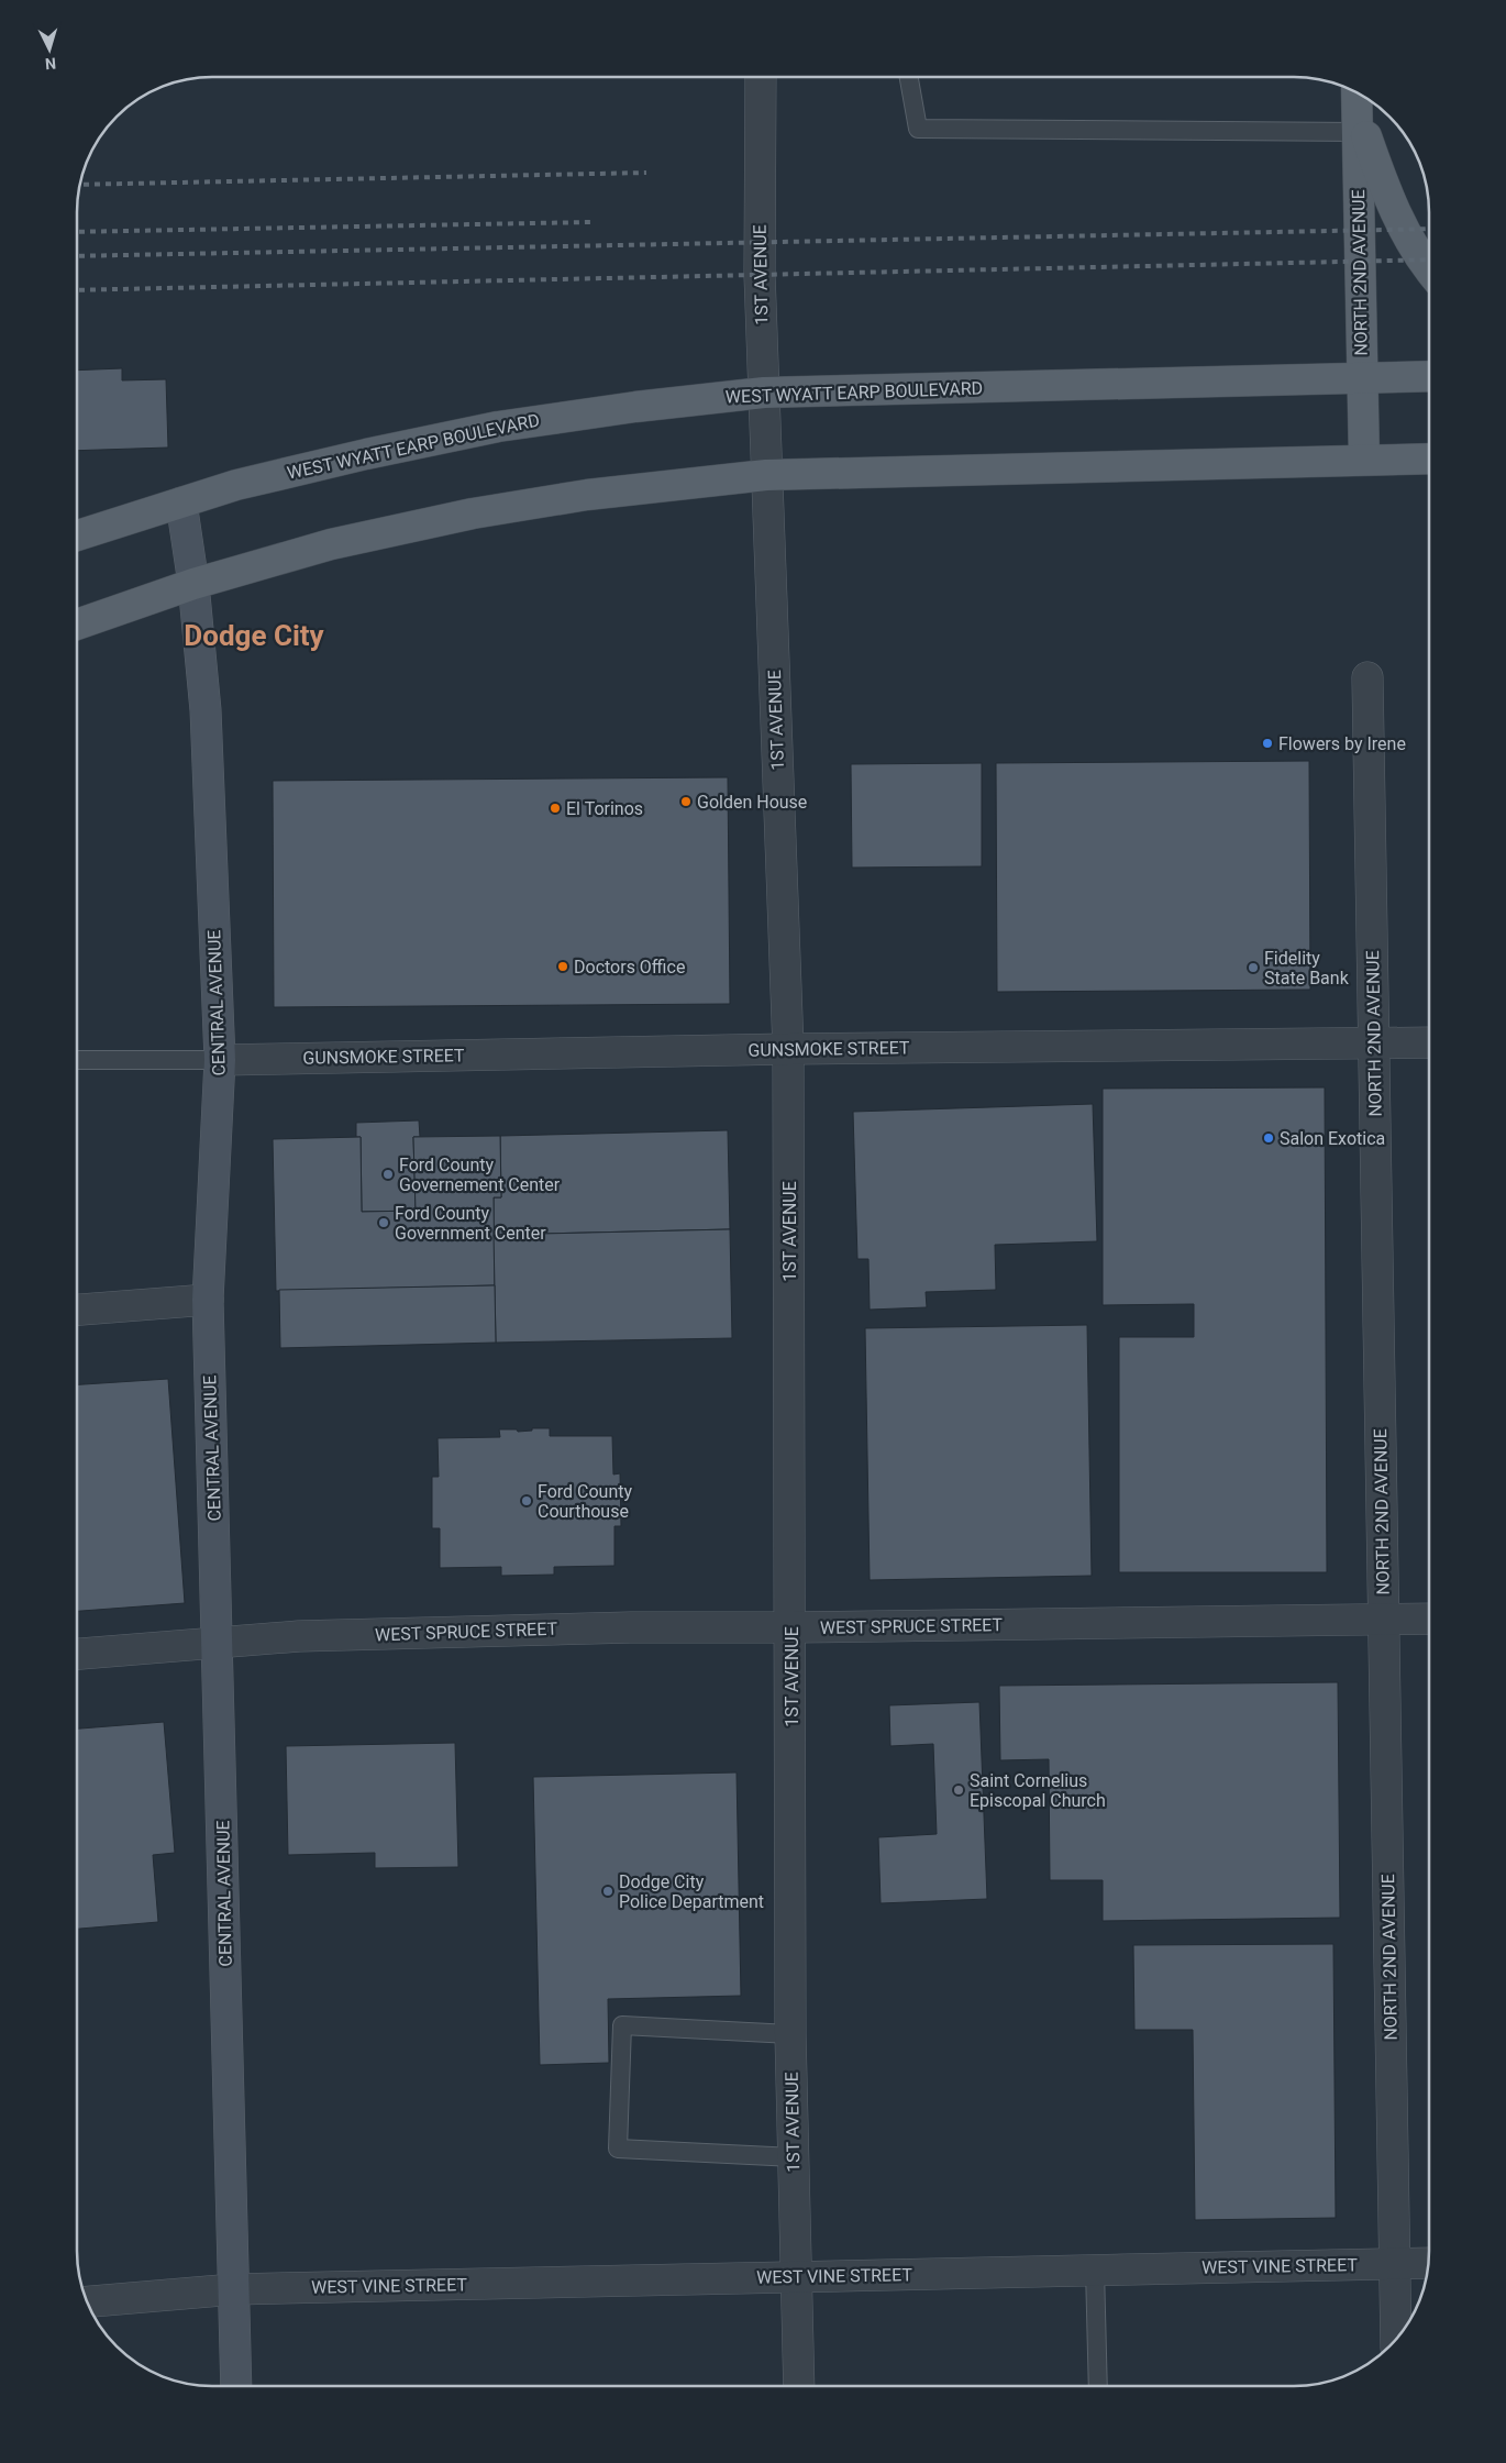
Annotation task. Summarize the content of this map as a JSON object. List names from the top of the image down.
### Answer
{
  "streets": {
    "main road": ["NORTH 2ND AVENUE", "WEST WYATT EARP BOULEVARD"],
    "street": [
      "1ST AVENUE",
      "CENTRAL AVENUE",
      "GUNSMOKE STREET",
      "WEST SPRUCE STREET",
      "WEST VINE STREET"
    ]
  },
  "crossings": [
    ["NORTH 2ND AVENUE", "WEST WYATT EARP BOULEVARD"],
    ["NORTH 2ND AVENUE", "GUNSMOKE STREET"],
    ["NORTH 2ND AVENUE", "WEST SPRUCE STREET"],
    ["NORTH 2ND AVENUE", "WEST VINE STREET"],
    ["1ST AVENUE", "WEST WYATT EARP BOULEVARD"],
    ["1ST AVENUE", "GUNSMOKE STREET"],
    ["1ST AVENUE", "WEST SPRUCE STREET"],
    ["1ST AVENUE", "WEST VINE STREET"],
    ["WEST WYATT EARP BOULEVARD", "CENTRAL AVENUE"],
    ["CENTRAL AVENUE", "GUNSMOKE STREET"],
    ["CENTRAL AVENUE", "WEST SPRUCE STREET"],
    ["CENTRAL AVENUE", "WEST VINE STREET"]
  ],
  "districts": ["Dodge City"],
  "places": [
    "Flowers by Irene",
    "Golden House",
    "El Torinos",
    "Doctors Office",
    "Fidelity State Bank",
    "Salon Exotica",
    "Ford County Governement Center",
    "Ford County Government Center",
    "Ford County Courthouse",
    "Saint Cornelius Episcopal Church",
    "Dodge City Police Department"
  ],
  "north": "bottom"
}
